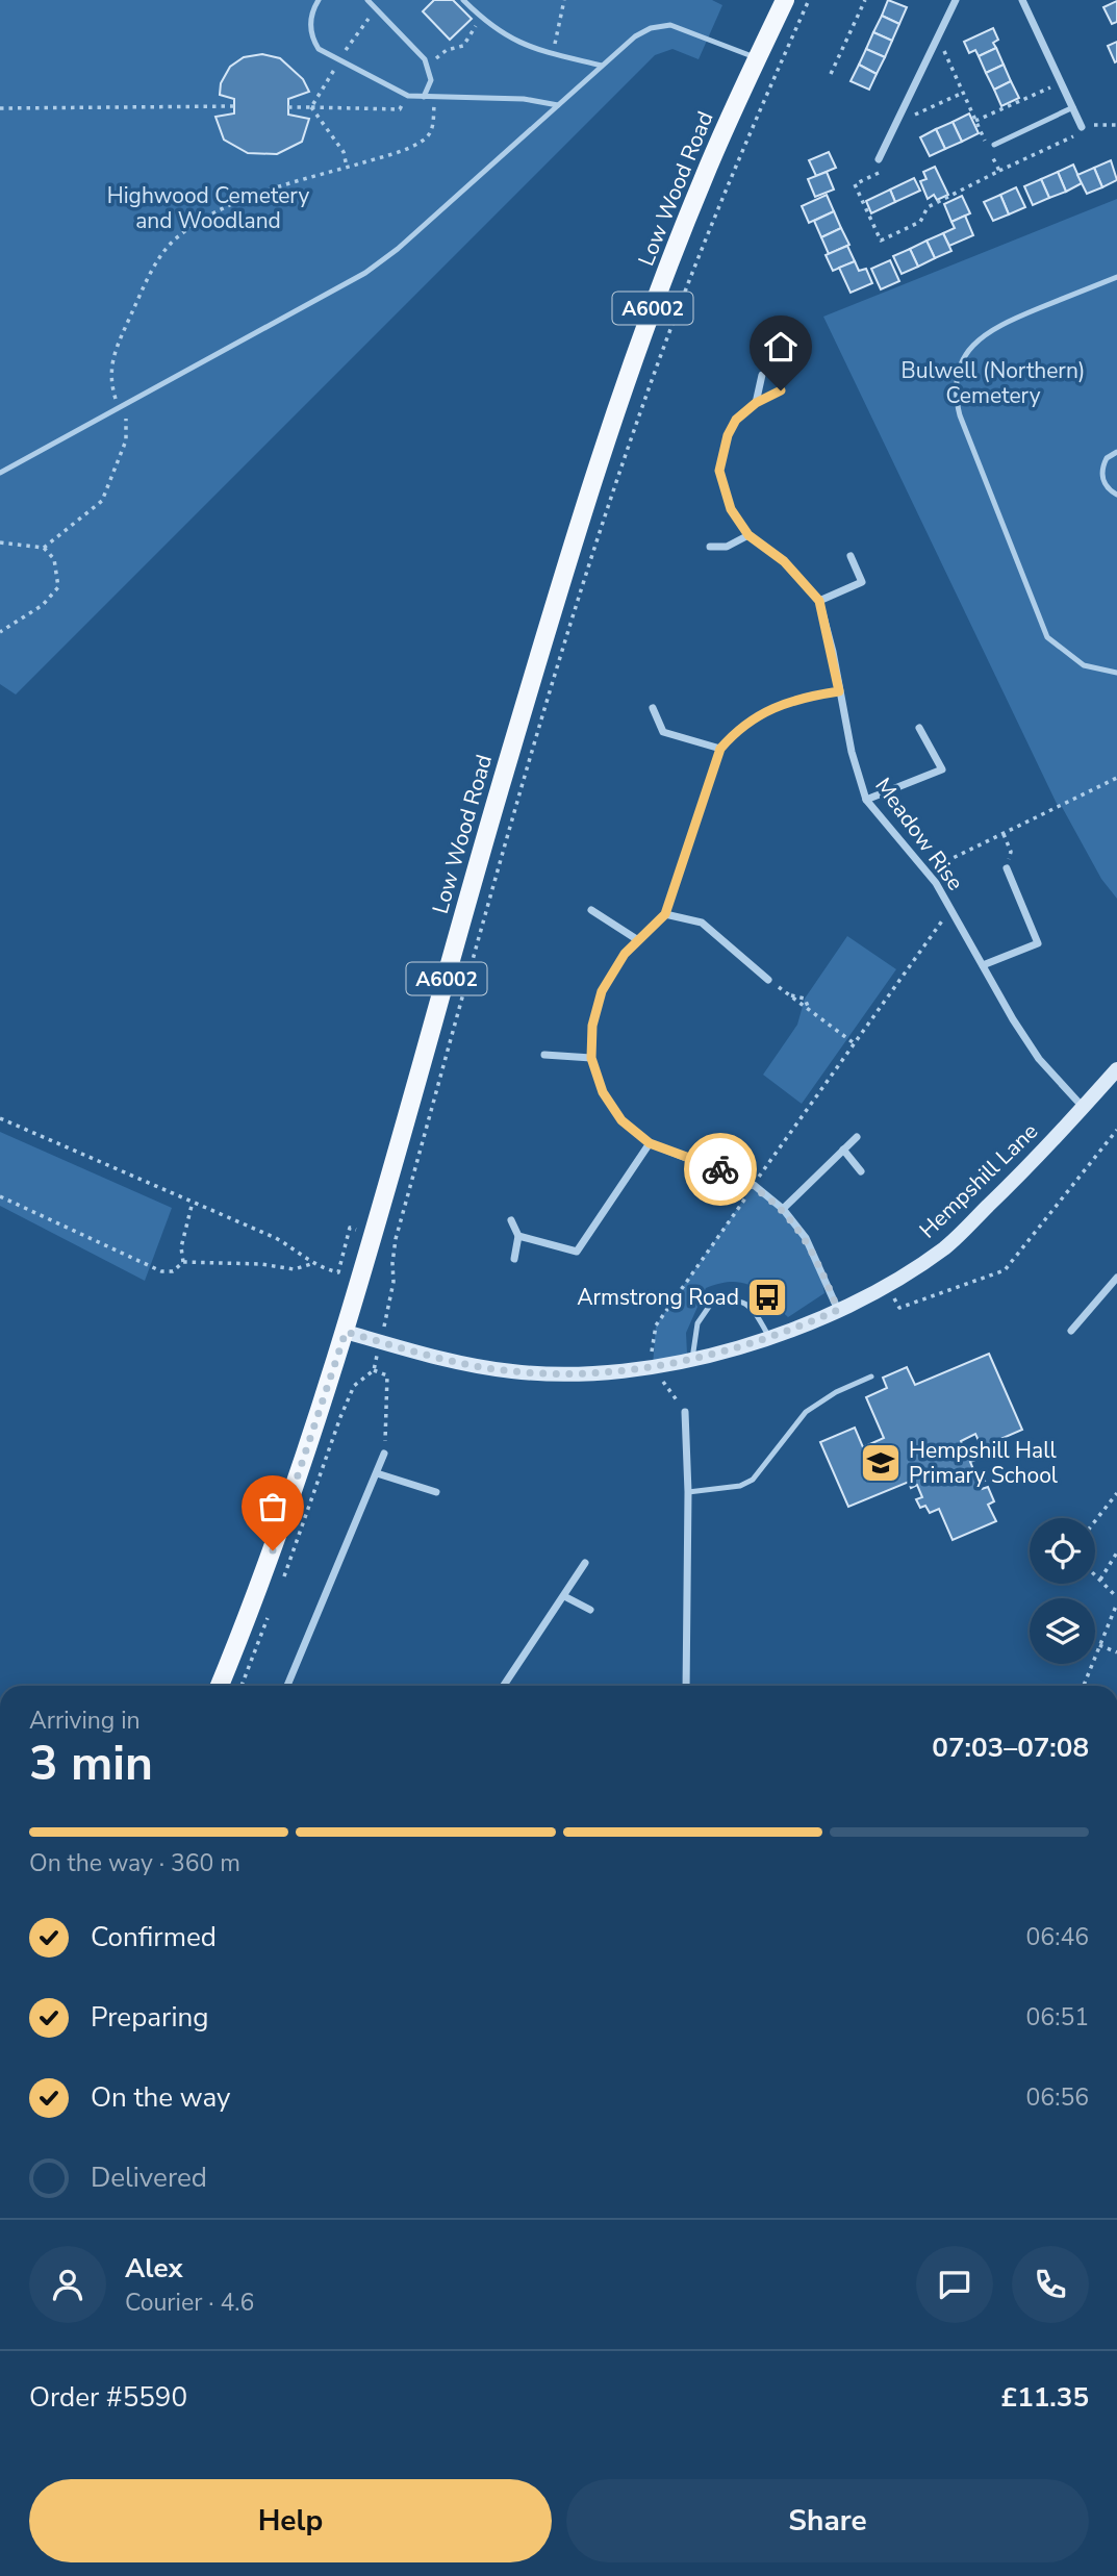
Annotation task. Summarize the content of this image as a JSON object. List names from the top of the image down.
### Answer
{
  "streets": {
    "main road": ["Low Wood Road", "A6002"],
    "street": ["Meadow Rise", "Hempshill Lane"]
  },
  "crossings": [
    ["Low Wood Road", "Hempshill Lane"],
    ["Meadow Rise", "Hempshill Lane"]
  ],
  "parks": ["Highwood Cemetery and Woodland", "Bulwell (Northern) Cemetery"],
  "places": {
    "bus stop": ["Armstrong Road"],
    "school or university": ["Hempshill Hall Primary School"]
  },
  "page": {
    "heading": ["3 min", "Arriving in", "07:03–07:08"],
    "panel": [
      "Alex",
      "Courier · 4.6",
      "Order #5590",
      "£11.35"
    ],
    "bar": "On the way · 360 m",
    "list": [
      ["Confirmed", "06:46"],
      ["Preparing", "06:51"],
      ["On the way", "06:56"],
      "Delivered"
    ],
    "buttons": ["Help", "Share"]
  }
}
